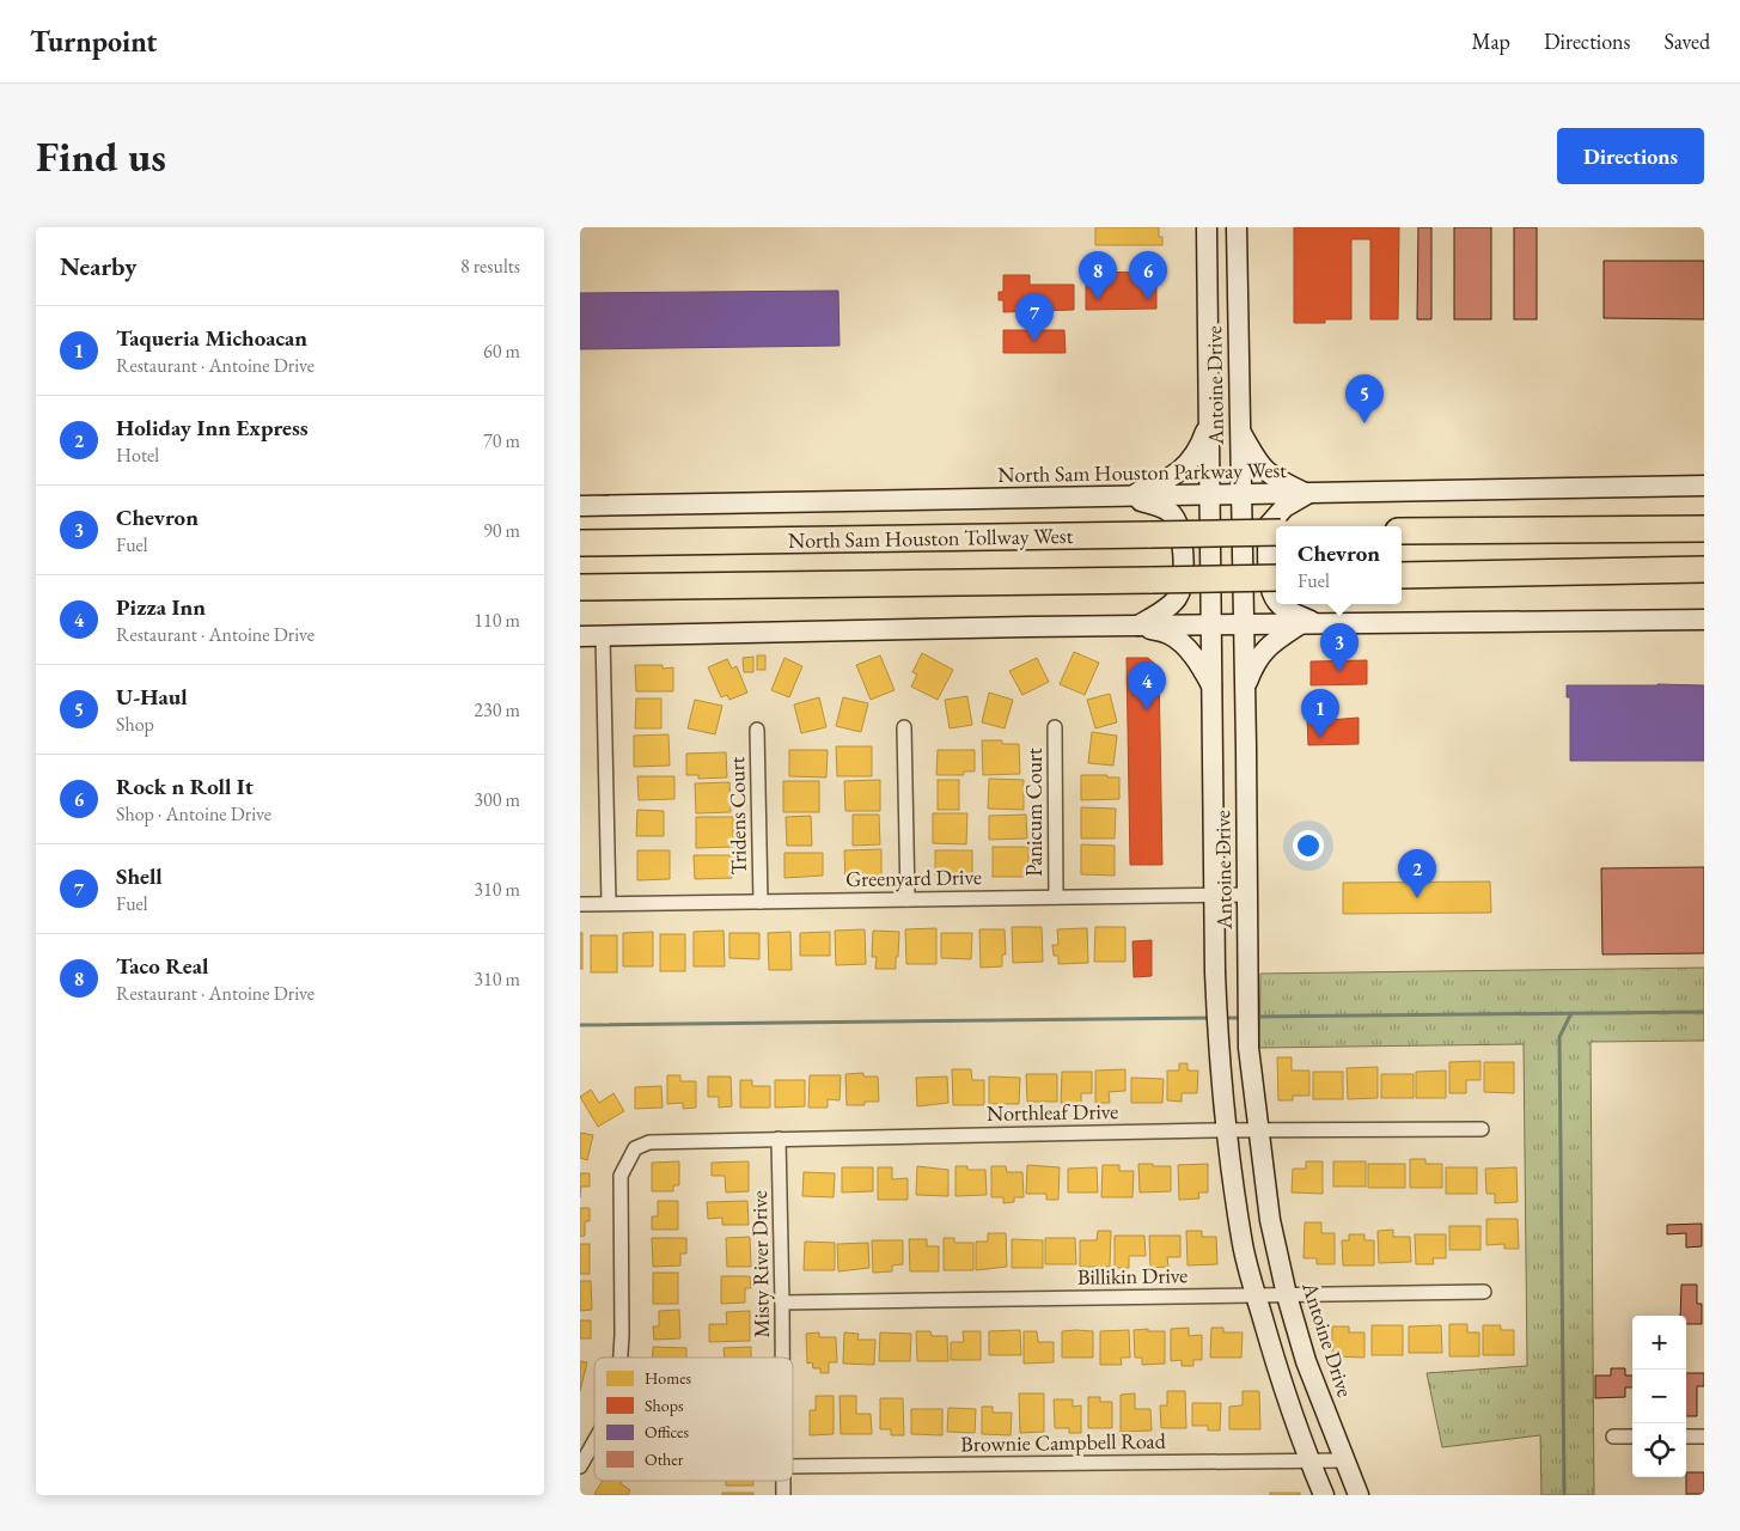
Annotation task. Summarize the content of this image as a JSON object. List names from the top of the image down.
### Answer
{
  "streets": {
    "highway": ["North Sam Houston Tollway West"],
    "main road": ["Antoine Drive", "North Sam Houston Parkway West"],
    "street": [
      "Panicum Court",
      "Tridens Court",
      "Greenyard Drive",
      "Northleaf Drive",
      "Misty River Drive",
      "Billikin Drive",
      "Brownie Campbell Road"
    ]
  },
  "crossings": [
    ["Antoine Drive", "North Sam Houston Parkway West"],
    ["Antoine Drive", "Greenyard Drive"],
    ["Antoine Drive", "Northleaf Drive"],
    ["Antoine Drive", "Billikin Drive"],
    ["Antoine Drive", "Brownie Campbell Road"],
    ["Panicum Court", "Greenyard Drive"],
    ["Tridens Court", "Greenyard Drive"],
    ["Northleaf Drive", "Misty River Drive"],
    ["Misty River Drive", "Billikin Drive"]
  ],
  "legend": [
    "Homes",
    "Shops",
    "Offices",
    "Other"
  ],
  "page": {
    "header": "Turnpoint",
    "nav": ["Map", "Directions", "Saved"],
    "buttons": "Directions",
    "title": "Find us",
    "heading": ["Nearby", "8 results"],
    "pins": [
      "6",
      "8",
      "7",
      "5",
      "3",
      "4",
      "1",
      "2"
    ],
    "list": [
      {
        "mark": "1",
        "name": "Taqueria Michoacan",
        "note": "Restaurant · Antoine Drive",
        "value": "60 m"
      },
      {
        "mark": "2",
        "name": "Holiday Inn Express",
        "note": "Hotel",
        "value": "70 m"
      },
      {
        "mark": "3",
        "name": "Chevron",
        "note": "Fuel",
        "value": "90 m"
      },
      {
        "mark": "4",
        "name": "Pizza Inn",
        "note": "Restaurant · Antoine Drive",
        "value": "110 m"
      },
      {
        "mark": "5",
        "name": "U-Haul",
        "note": "Shop",
        "value": "230 m"
      },
      {
        "mark": "6",
        "name": "Rock n Roll It",
        "note": "Shop · Antoine Drive",
        "value": "300 m"
      },
      {
        "mark": "7",
        "name": "Shell",
        "note": "Fuel",
        "value": "310 m"
      },
      {
        "mark": "8",
        "name": "Taco Real",
        "note": "Restaurant · Antoine Drive",
        "value": "310 m"
      }
    ],
    "popup": ["Chevron", "Fuel"],
    "map_buttons": ["+", "−"]
  }
}
